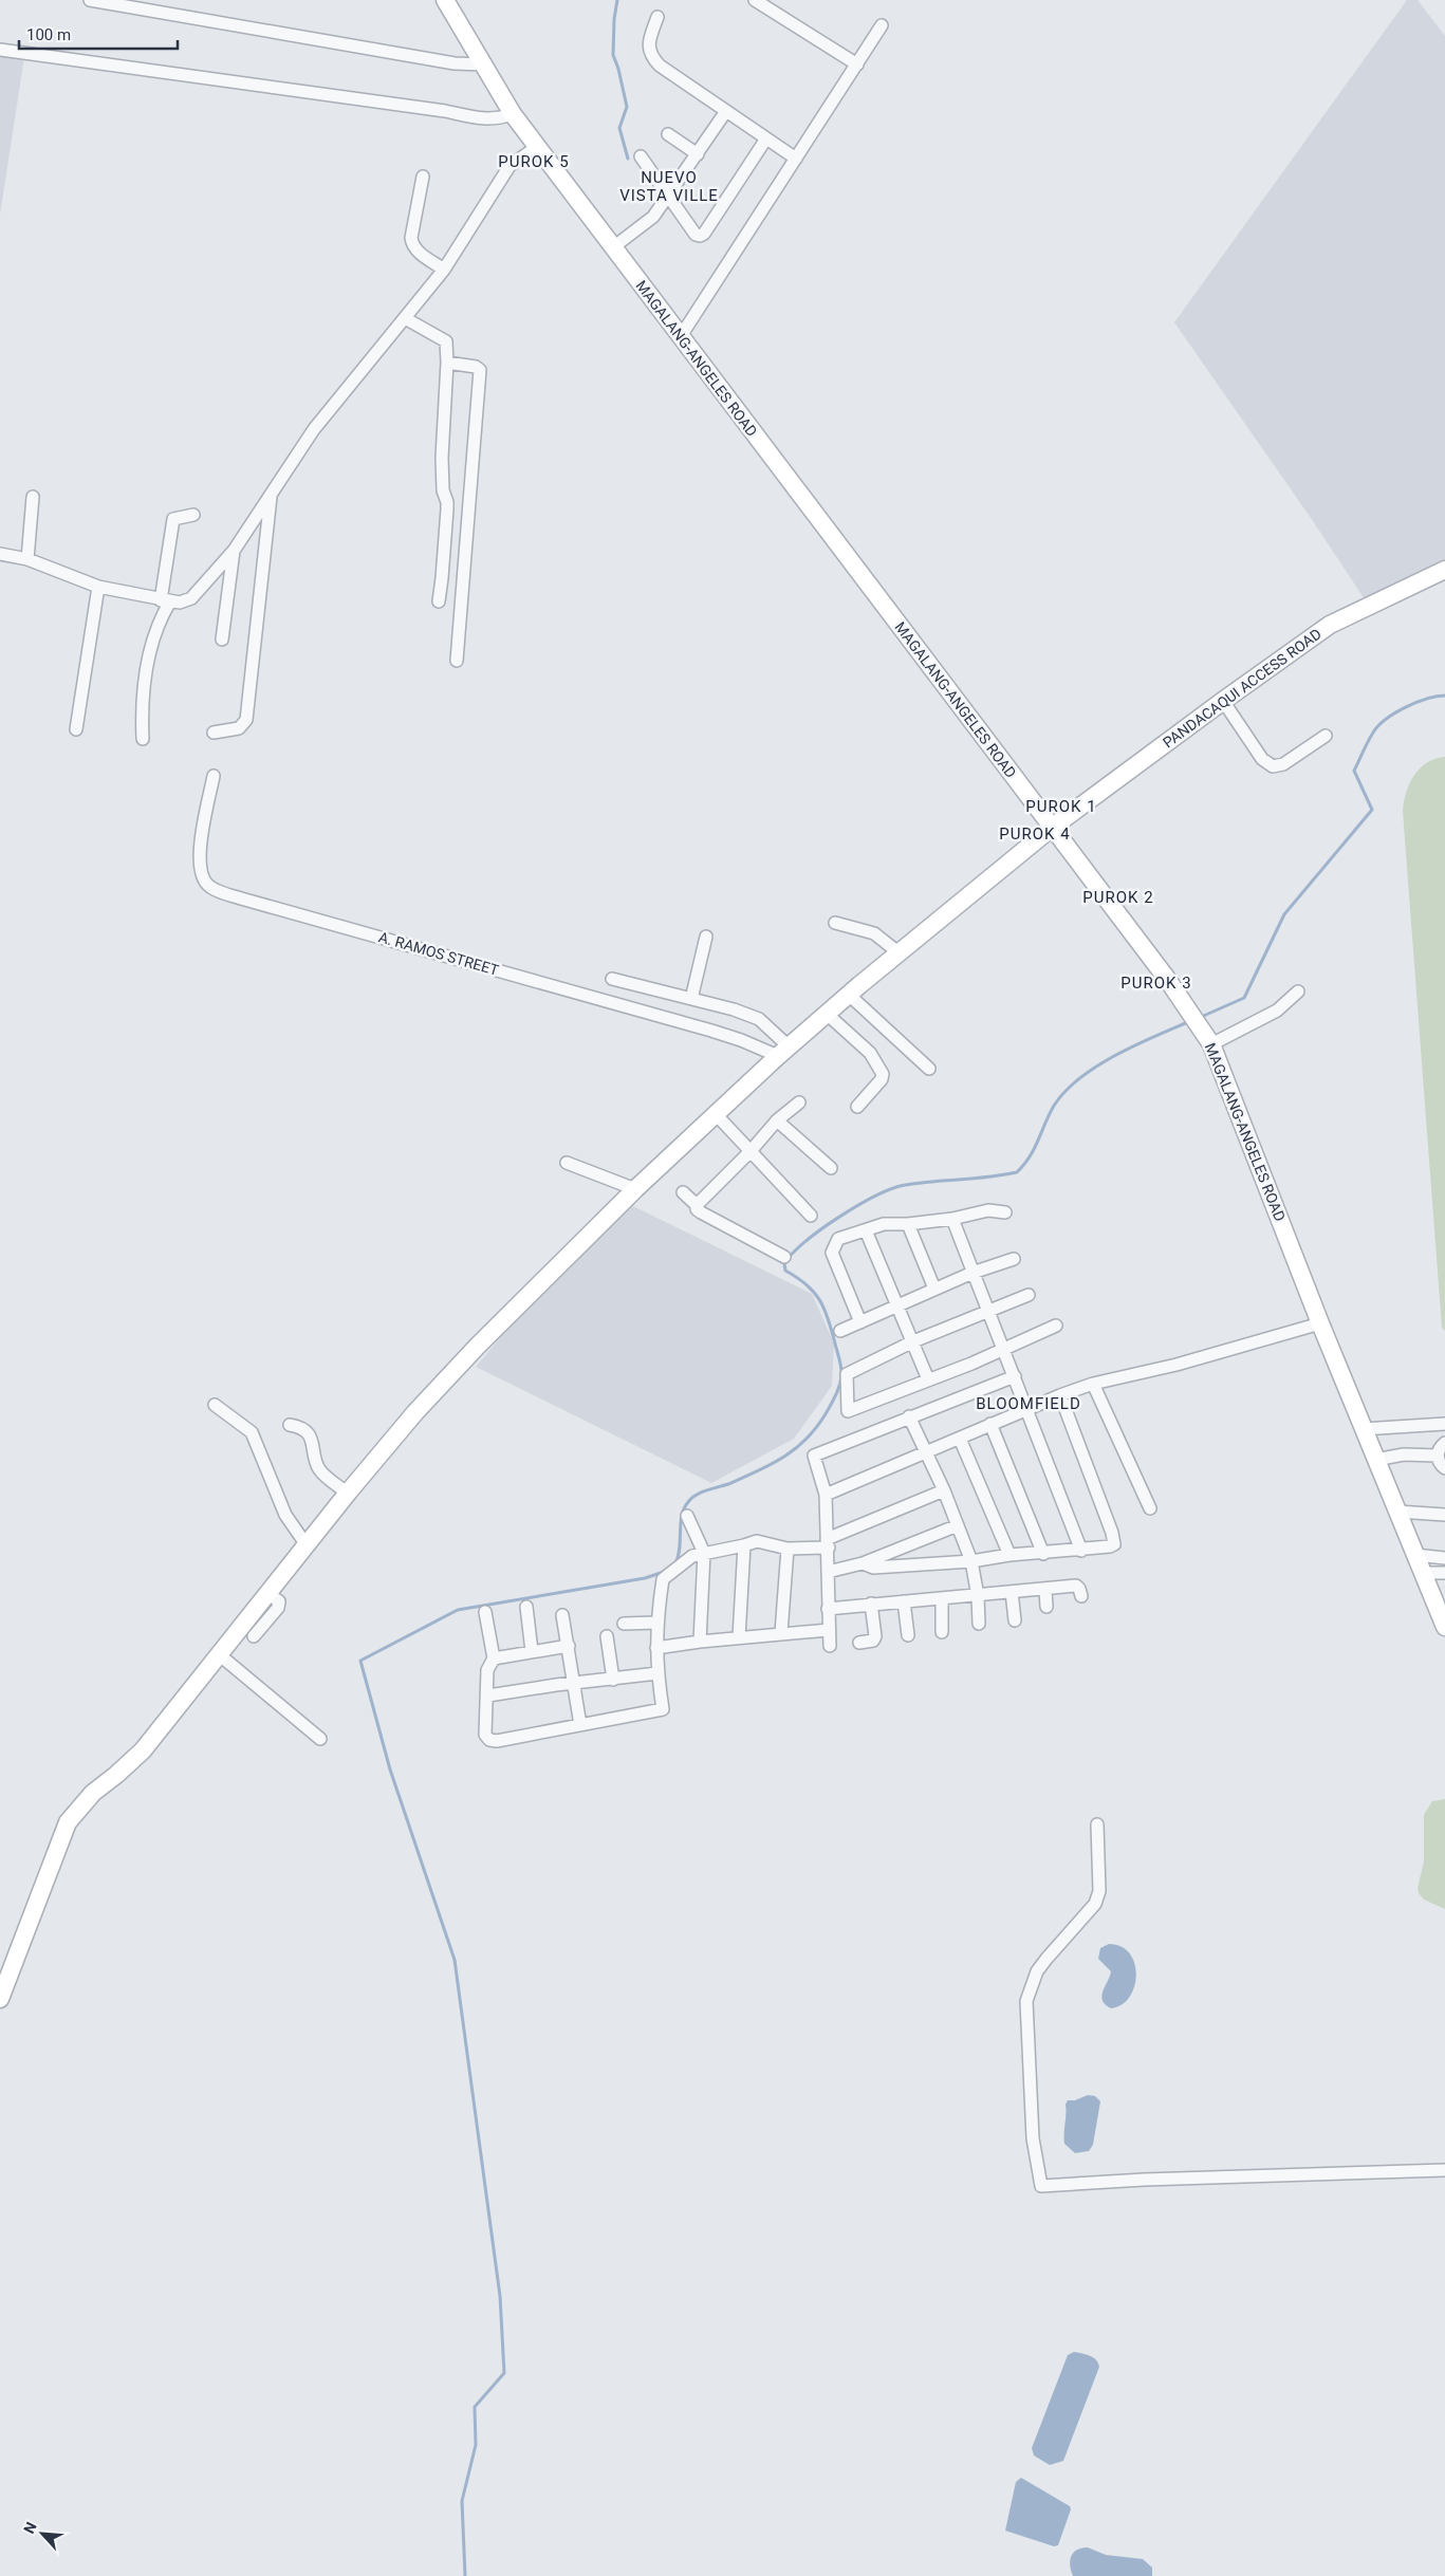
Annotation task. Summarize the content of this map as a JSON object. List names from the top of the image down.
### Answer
{
  "streets": {
    "street": ["MAGALANG-ANGELES ROAD", "PANDACAQUI ACCESS ROAD", "A. RAMOS STREET"]
  },
  "crossings": [
    ["MAGALANG-ANGELES ROAD", "PANDACAQUI ACCESS ROAD"],
    ["PANDACAQUI ACCESS ROAD", "A. RAMOS STREET"]
  ],
  "districts": [
    "PUROK 5",
    "NUEVO VISTA VILLE",
    "PUROK 1",
    "PUROK 4",
    "PUROK 2",
    "PUROK 3",
    "BLOOMFIELD"
  ],
  "scale_bar": "100 m",
  "north": "top left"
}
